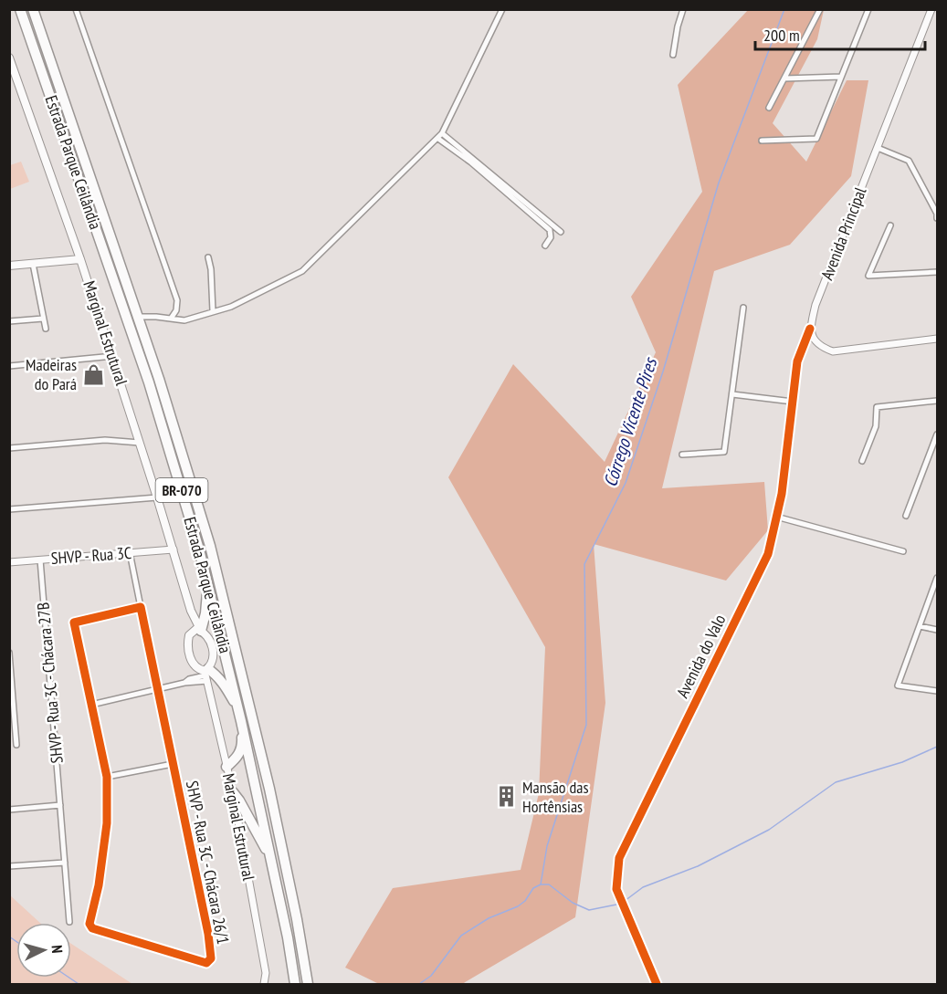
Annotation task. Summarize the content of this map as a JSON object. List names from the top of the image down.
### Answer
{
  "streets": {
    "highway": ["Estrada Parque Ceilândia", "BR-070"],
    "main road": ["Marginal Estrutural"],
    "street": [
      "Avenida Principal",
      "SHVP - Rua 3C",
      "Avenida do Valo",
      "SHVP - Rua 3C - Chácara 27B",
      "SHVP - Rua 3C - Chácara 26/1"
    ]
  },
  "crossings": [
    ["Avenida Principal", "Avenida do Valo"],
    ["Marginal Estrutural", "SHVP - Rua 3C"],
    ["SHVP - Rua 3C", "SHVP - Rua 3C - Chácara 27B"],
    ["SHVP - Rua 3C", "SHVP - Rua 3C - Chácara 26/1"]
  ],
  "water": ["Córrego Vicente Pires"],
  "places": {
    "shop": ["Madeiras do Pará"],
    "building": ["Mansão das Hortênsias"]
  },
  "scale_bar": "200 m",
  "north": "right"
}
